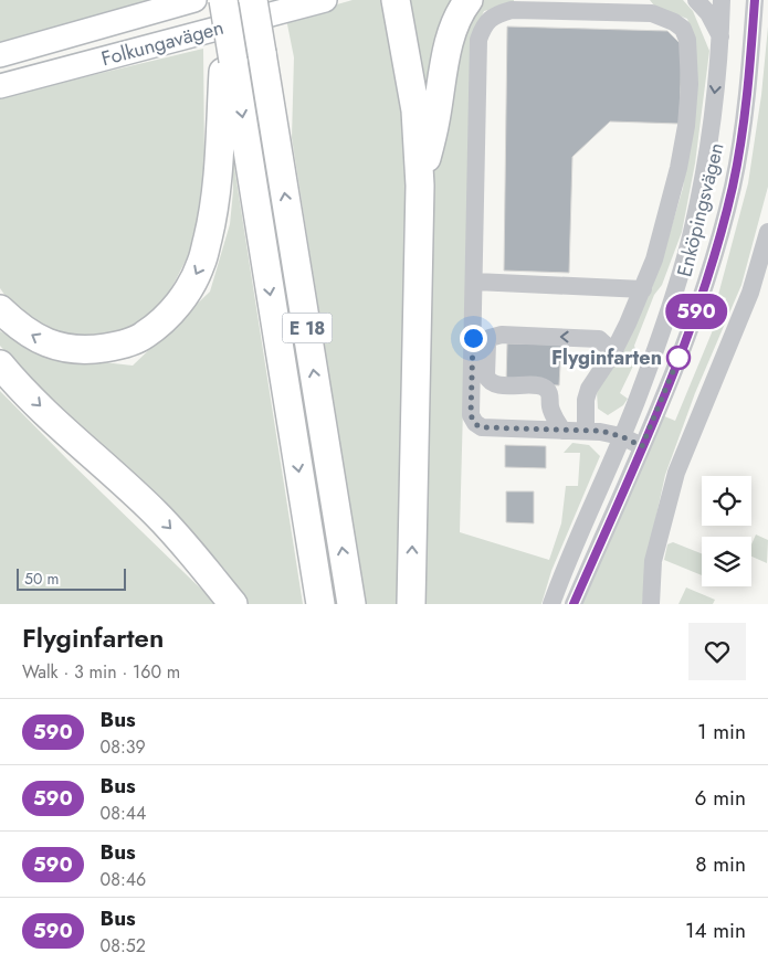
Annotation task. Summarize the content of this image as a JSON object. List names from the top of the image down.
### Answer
{
  "streets": {
    "highway": ["E 18"],
    "main road": ["Folkungavägen"],
    "street": ["Enköpingsvägen"]
  },
  "places": ["Flyginfarten"],
  "lines": ["bus line 590"],
  "scale_bar": "50 m",
  "page": {
    "on_map": "590",
    "scale": "50 m",
    "heading": ["Flyginfarten", "Walk · 3 min · 160 m"],
    "list": [
      {
        "mark": "590",
        "name": "Bus",
        "note": "08:39",
        "value": "1 min"
      },
      {
        "mark": "590",
        "name": "Bus",
        "note": "08:44",
        "value": "6 min"
      },
      {
        "mark": "590",
        "name": "Bus",
        "note": "08:46",
        "value": "8 min"
      },
      {
        "mark": "590",
        "name": "Bus",
        "note": "08:52",
        "value": "14 min"
      }
    ]
  }
}
